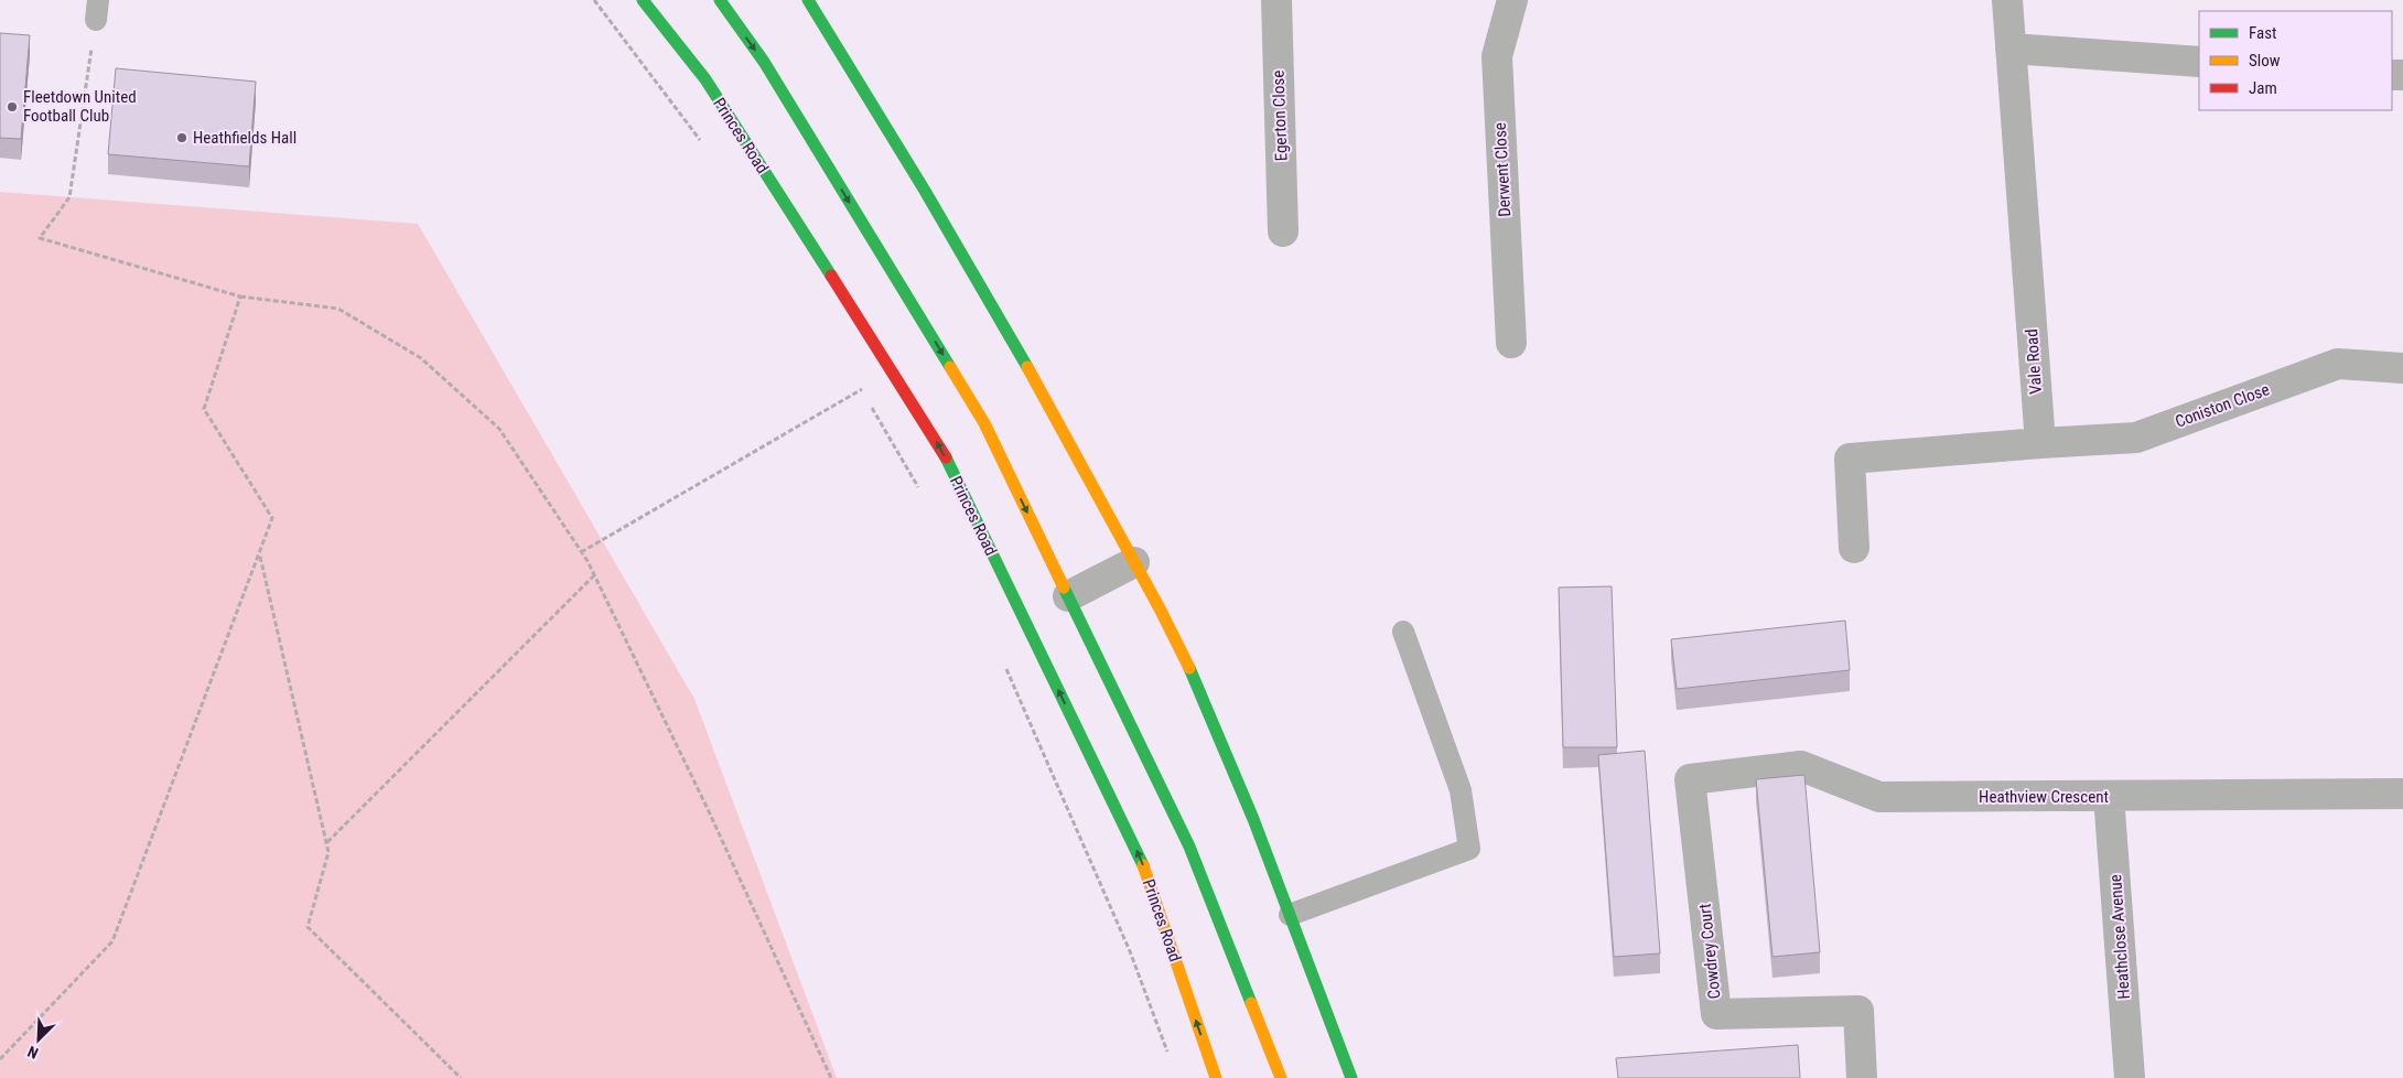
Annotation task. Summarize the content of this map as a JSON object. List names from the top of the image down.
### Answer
{
  "streets": {
    "main road": ["Princes Road"],
    "street": [
      "Egerton Close",
      "Derwent Close",
      "Vale Road",
      "Coniston Close",
      "Heathview Crescent",
      "Heathclose Avenue",
      "Cowdrey Court"
    ]
  },
  "crossings": [
    ["Vale Road", "Coniston Close"],
    ["Heathview Crescent", "Heathclose Avenue"],
    ["Heathview Crescent", "Cowdrey Court"]
  ],
  "places": ["Fleetdown United Football Club", "Heathfields Hall"],
  "legend": ["Fast", "Slow", "Jam"],
  "north": "bottom left"
}
